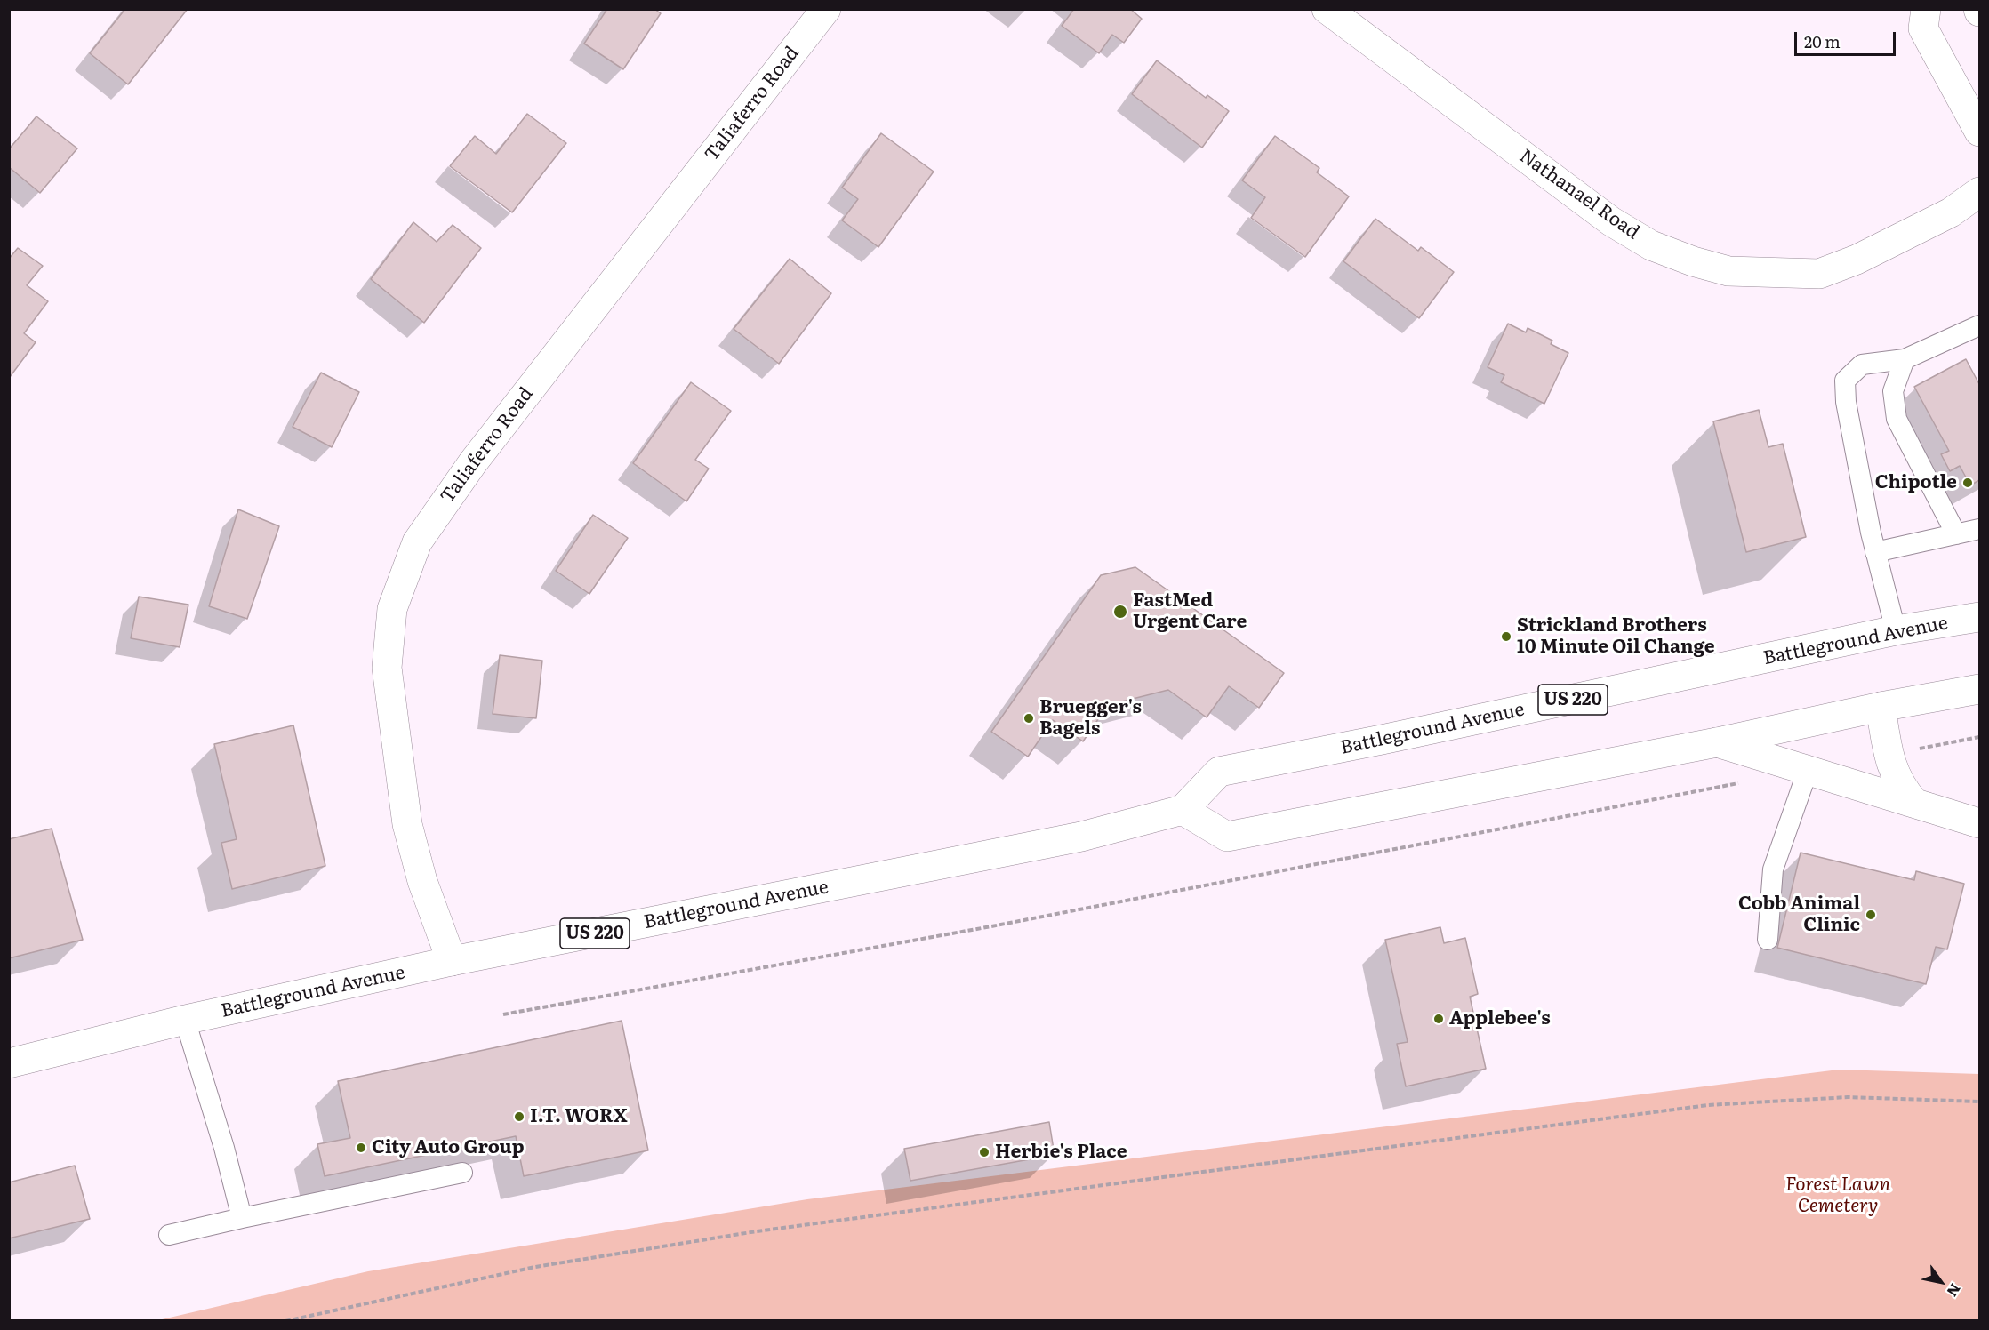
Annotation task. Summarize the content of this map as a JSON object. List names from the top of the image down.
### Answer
{
  "streets": {
    "main road": [
      "Taliaferro Road",
      "Nathanael Road",
      "Battleground Avenue",
      "US 220"
    ]
  },
  "crossings": [
    ["Taliaferro Road", "Battleground Avenue"]
  ],
  "parks": ["Forest Lawn Cemetery"],
  "places": [
    "Chipotle",
    "FastMed Urgent Care",
    "Strickland Brothers 10 Minute Oil Change",
    "Bruegger's Bagels",
    "Cobb Animal Clinic",
    "Applebee's",
    "I.T. WORX",
    "City Auto Group",
    "Herbie's Place"
  ],
  "scale_bar": "20 m",
  "north": "bottom right"
}
